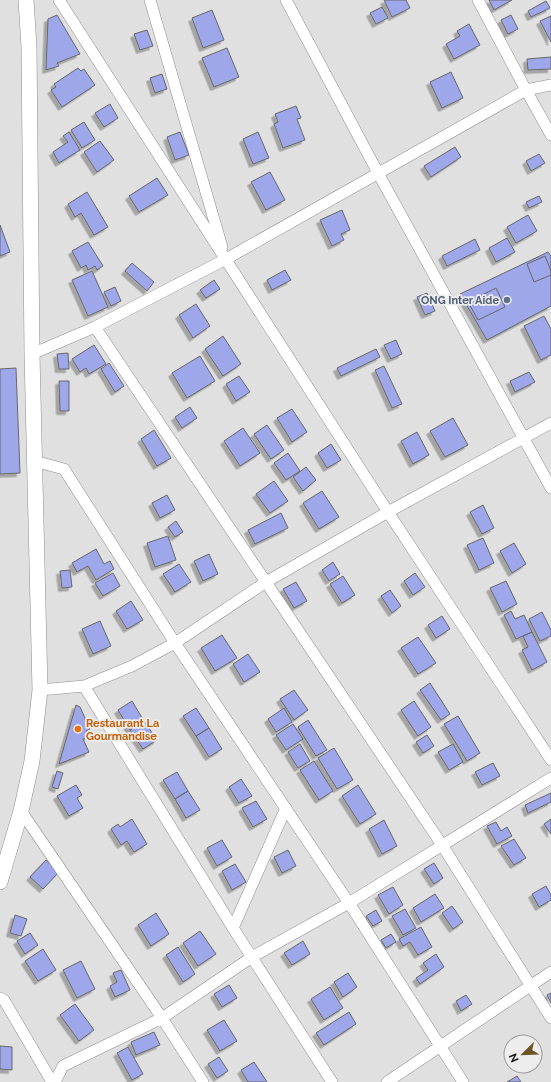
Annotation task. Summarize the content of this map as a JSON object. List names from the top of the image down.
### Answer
{
  "places": ["ONG Inter Aide", "Restaurant La Gourmandise"],
  "north": "bottom left"
}
